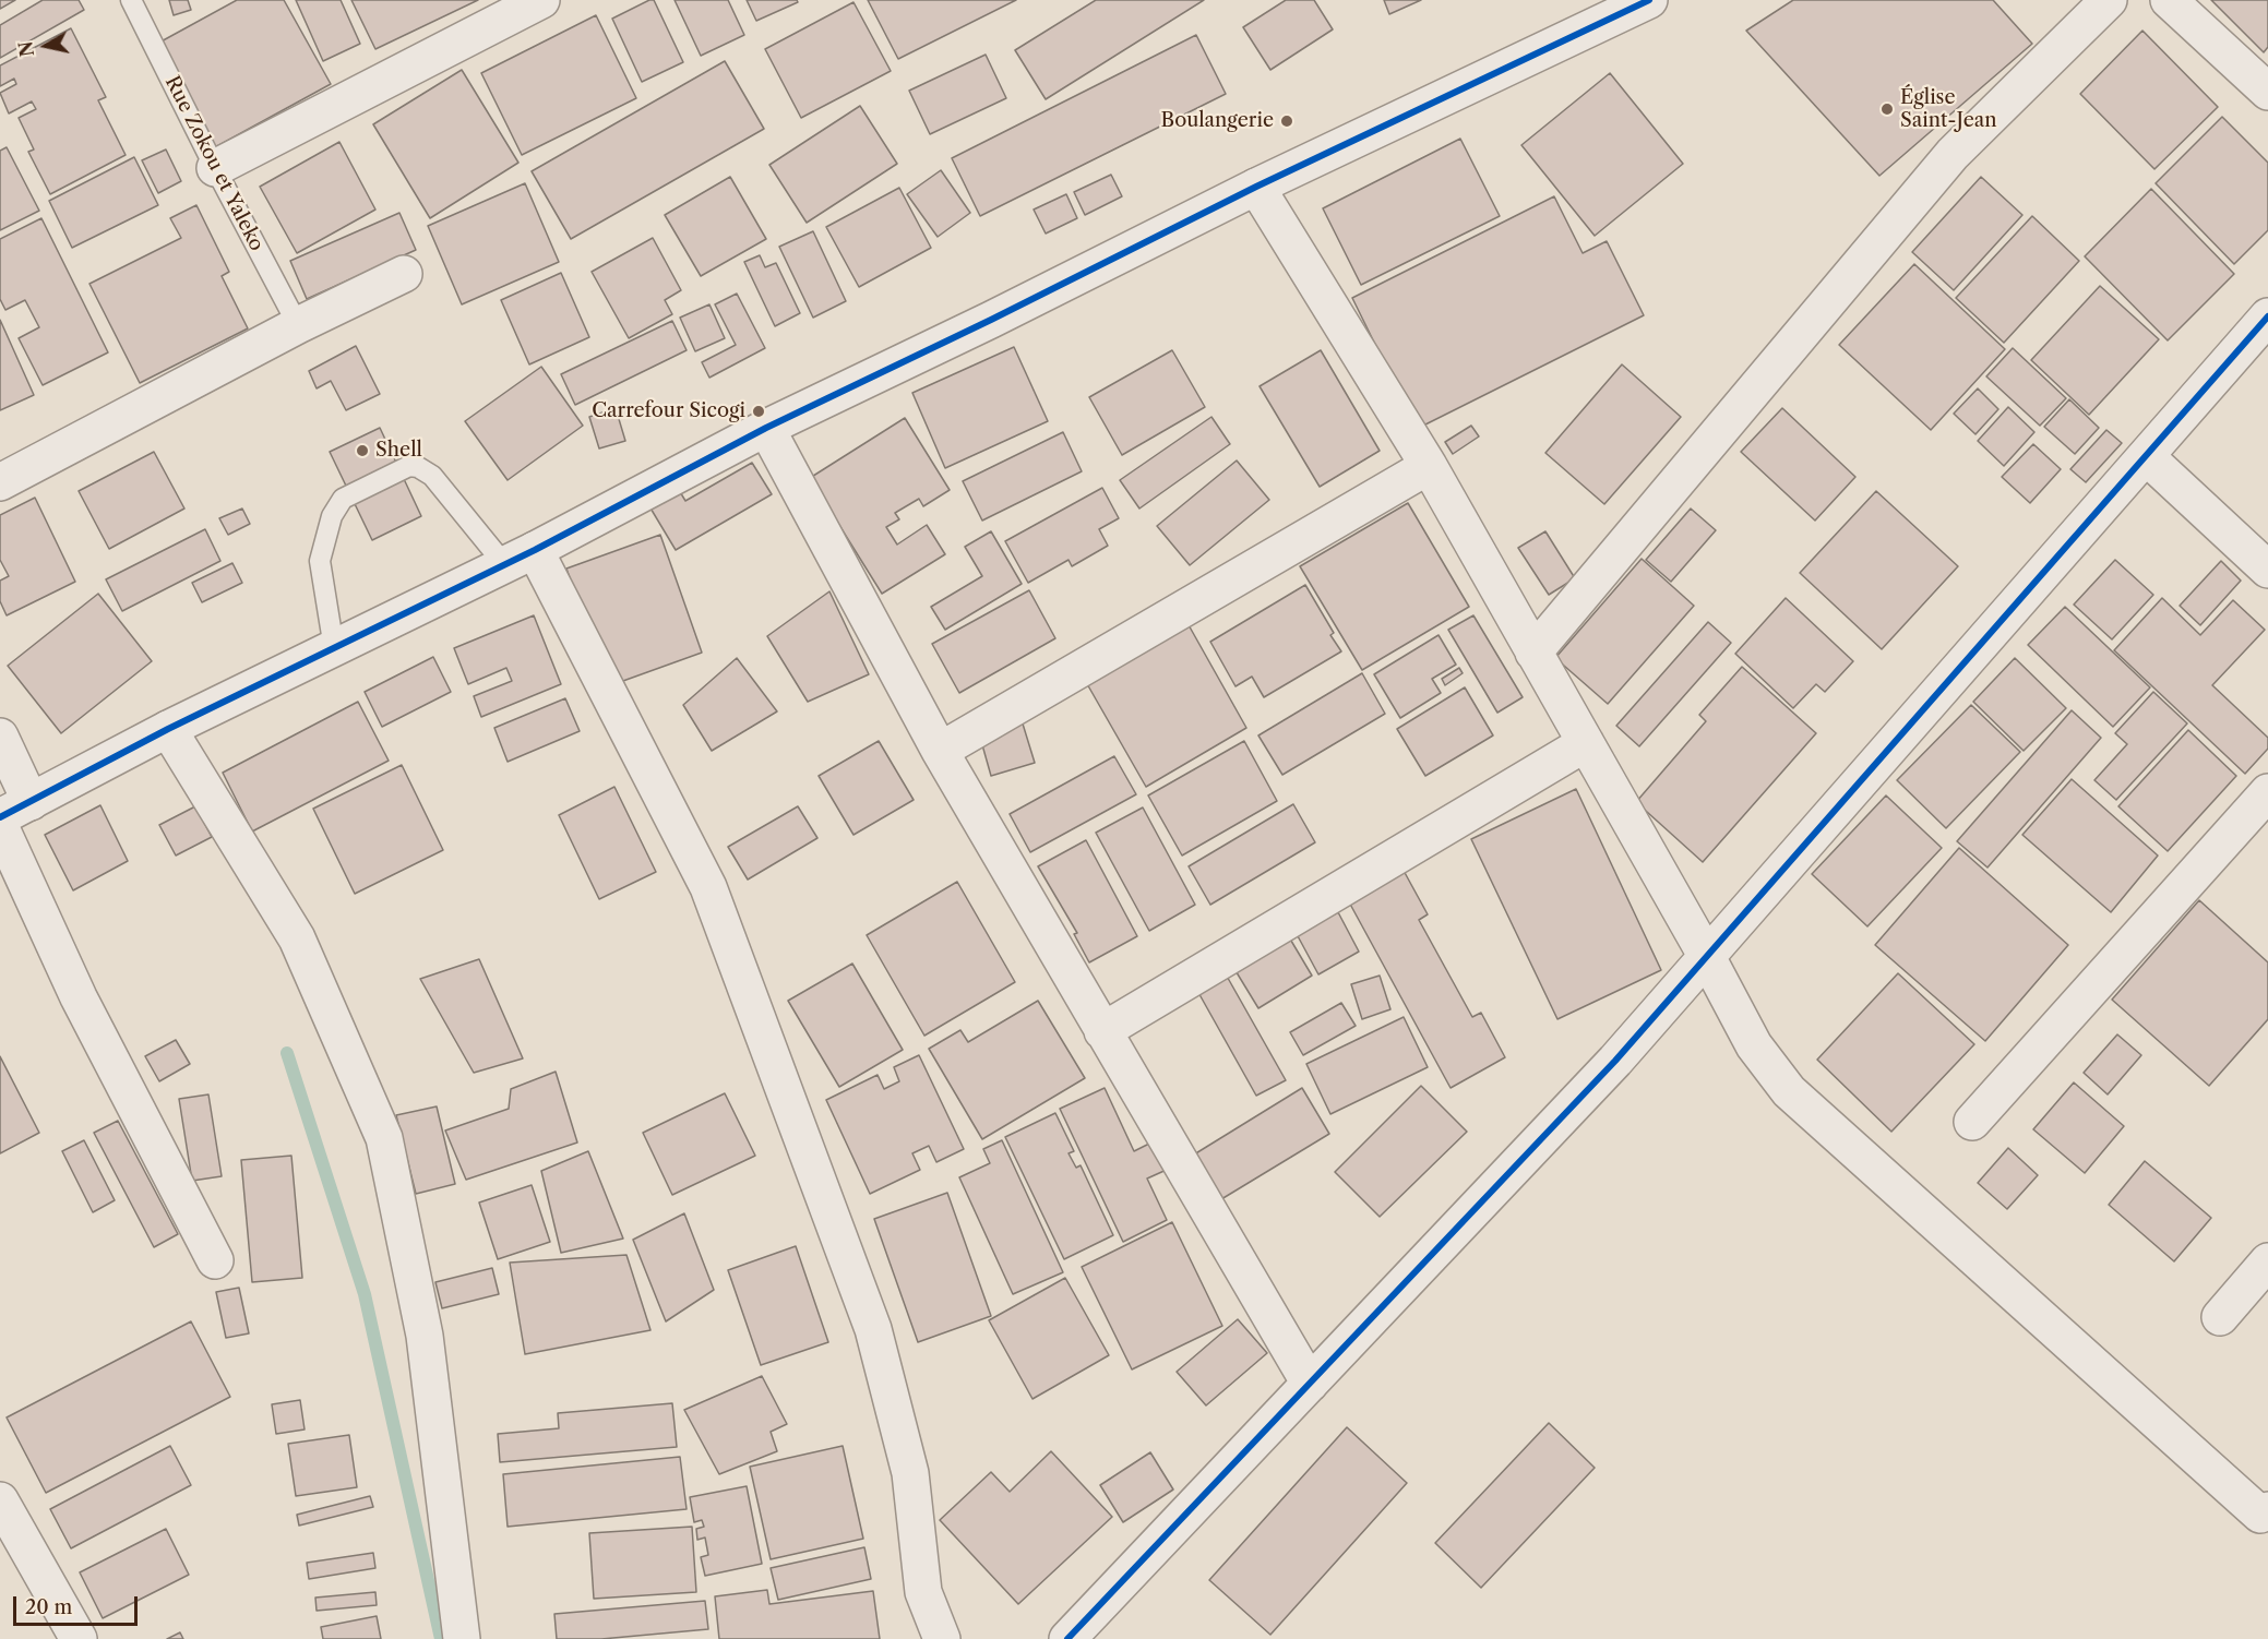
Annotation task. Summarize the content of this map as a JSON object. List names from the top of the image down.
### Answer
{
  "streets": {
    "lane": ["Rue Zokou et Yaleko"]
  },
  "places": [
    "Église Saint-Jean",
    "Boulangerie",
    "Carrefour Sicogi",
    "Shell"
  ],
  "scale_bar": "20 m",
  "north": "left"
}
